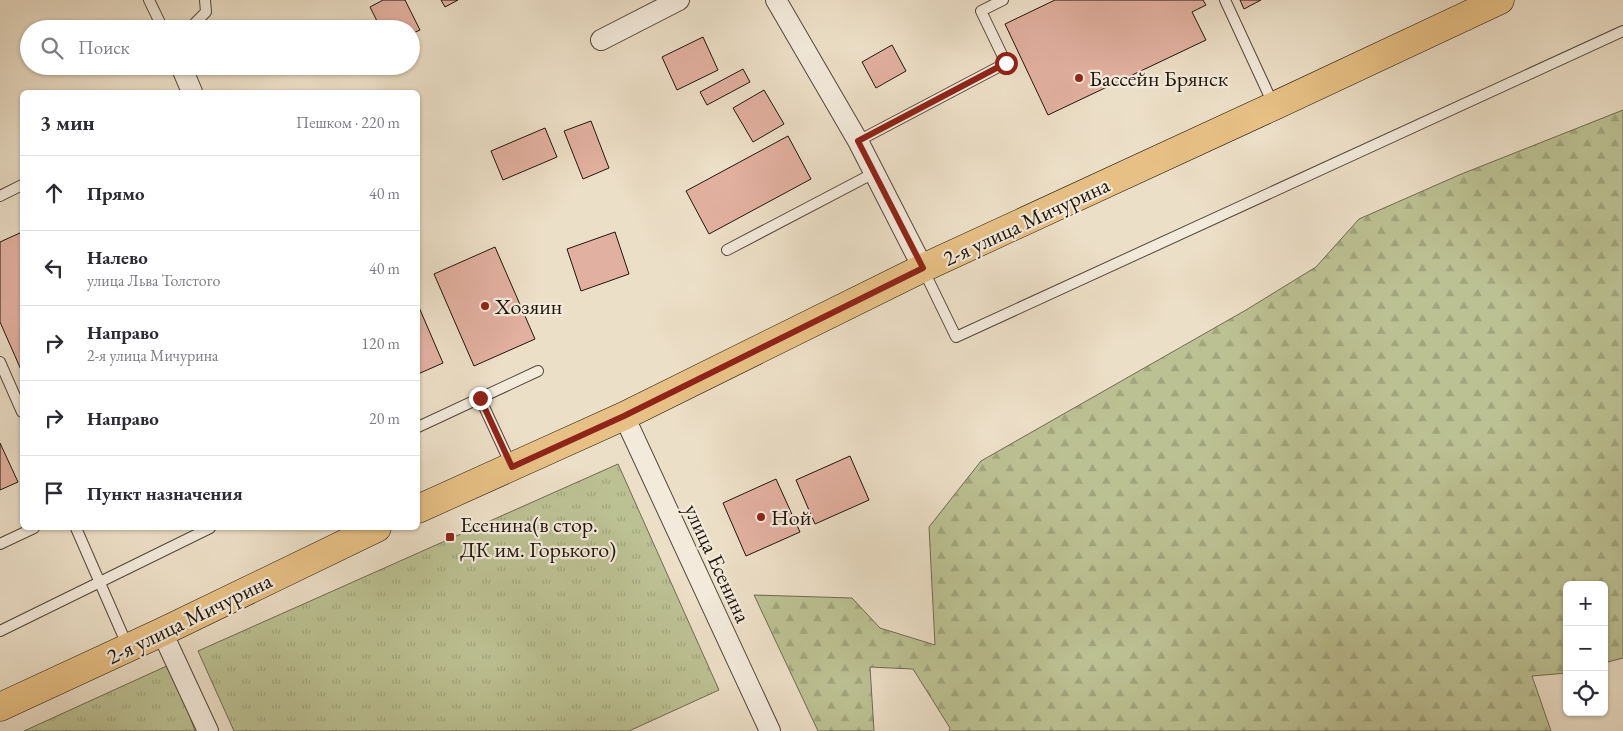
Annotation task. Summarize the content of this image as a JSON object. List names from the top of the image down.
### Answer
{
  "streets": {
    "main road": ["2-я улица Мичурина"],
    "street": ["улица Есенина"]
  },
  "crossings": [
    ["2-я улица Мичурина", "улица Есенина"]
  ],
  "places": {
    "other": ["Бассейн Брянск", "Хозяин", "Ной"],
    "transit": ["Есенина(в стор. ДК им. Горького)"]
  },
  "page": {
    "search": "Поиск",
    "heading": ["3 мин", "Пешком · 220 m"],
    "list": [
      ["Прямо", "40 m"],
      ["Налево", "улица Льва Толстого", "40 m"],
      ["Направо", "2-я улица Мичурина", "120 m"],
      ["Направо", "20 m"],
      "Пункт назначения"
    ],
    "map_buttons": ["+", "−"]
  }
}
